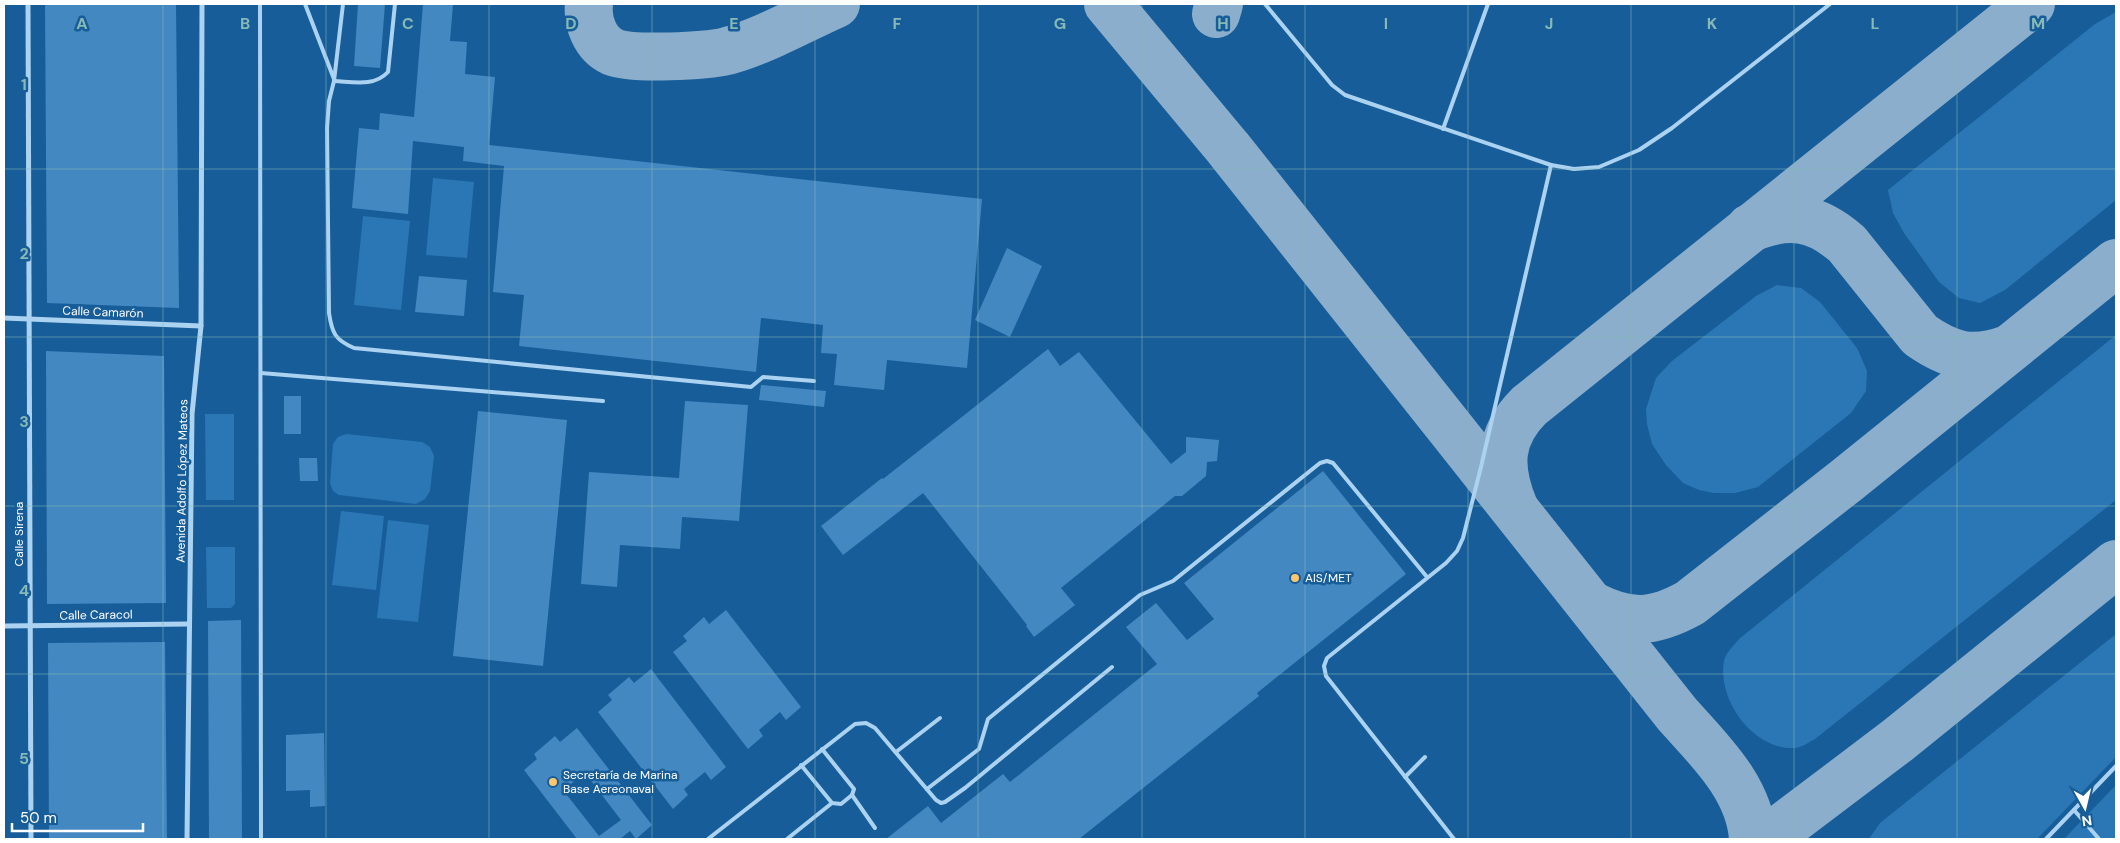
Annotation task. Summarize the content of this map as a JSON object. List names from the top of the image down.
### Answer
{
  "streets": {
    "street": [
      "Calle Camarón",
      "Avenida Adolfo López Mateos",
      "Calle Sirena",
      "Calle Caracol"
    ]
  },
  "crossings": [
    ["Calle Camarón", "Avenida Adolfo López Mateos"],
    ["Calle Camarón", "Calle Sirena"],
    ["Avenida Adolfo López Mateos", "Calle Caracol"],
    ["Calle Sirena", "Calle Caracol"]
  ],
  "places": ["AIS/MET", "Secretaría de Marina Base Aereonaval"],
  "scale_bar": "50 m",
  "north": "bottom",
  "grid": {
    "columns": [
      "A",
      "B",
      "C",
      "D",
      "E",
      "F",
      "G",
      "H",
      "I",
      "J",
      "K",
      "L",
      "M"
    ],
    "rows": [
      "1",
      "2",
      "3",
      "4",
      "5"
    ]
  }
}
